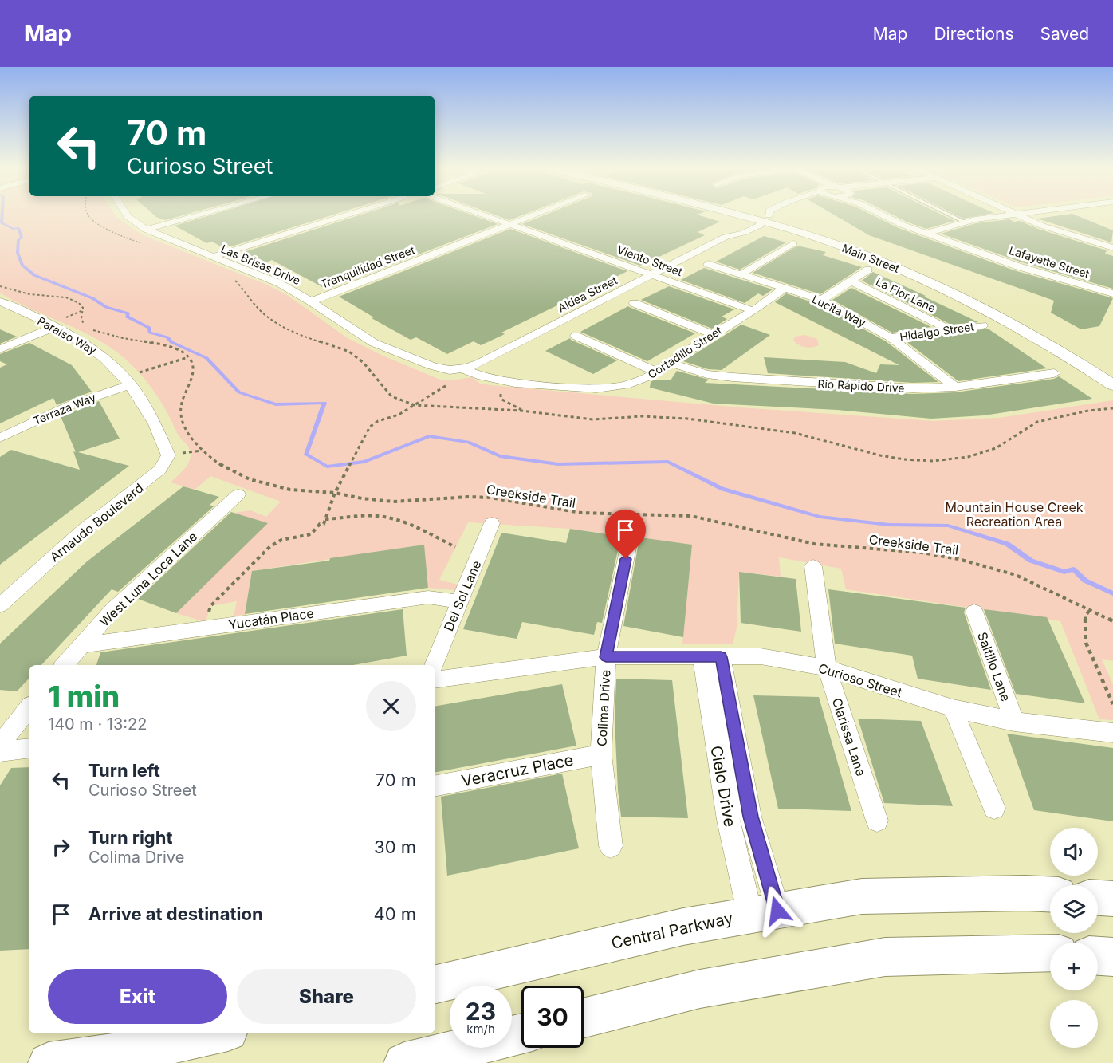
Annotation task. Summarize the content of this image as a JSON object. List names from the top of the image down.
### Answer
{
  "streets": {
    "main road": ["Central Parkway"],
    "street": [
      "Main Street",
      "Viento Street",
      "Lafayette Street",
      "Las Brisas Drive",
      "Tranquilidad Street",
      "Aldea Street",
      "La Flor Lane",
      "Lucita Way",
      "Hidalgo Street",
      "Paraíso Way",
      "Cortadillo Street",
      "Río Rápido Drive",
      "Terraza Way",
      "Arnaudo Boulevard",
      "West Luna Loca Lane",
      "Del Sol Lane",
      "Yucatán Place",
      "Saltillo Lane",
      "Curioso Street",
      "Colima Drive",
      "Clarissa Lane",
      "Veracruz Place",
      "Cielo Drive"
    ],
    "path": ["Creekside Trail"]
  },
  "crossings": [
    ["Main Street", "Aldea Street"],
    ["Viento Street", "Tranquilidad Street"],
    ["Viento Street", "Aldea Street"],
    ["Viento Street", "Cortadillo Street"],
    ["Las Brisas Drive", "Tranquilidad Street"],
    ["Las Brisas Drive", "Aldea Street"],
    ["Las Brisas Drive", "Cortadillo Street"],
    ["Aldea Street", "Cortadillo Street"],
    ["La Flor Lane", "Hidalgo Street"],
    ["Lucita Way", "Hidalgo Street"],
    ["Lucita Way", "Cortadillo Street"],
    ["Lucita Way", "Río Rápido Drive"],
    ["Paraíso Way", "Terraza Way"],
    ["Paraíso Way", "Arnaudo Boulevard"],
    ["Cortadillo Street", "Río Rápido Drive"],
    ["West Luna Loca Lane", "Yucatán Place"],
    ["Del Sol Lane", "Yucatán Place"],
    ["Saltillo Lane", "Curioso Street"],
    ["Curioso Street", "Colima Drive"],
    ["Curioso Street", "Clarissa Lane"],
    ["Curioso Street", "Cielo Drive"],
    ["Colima Drive", "Veracruz Place"],
    ["Cielo Drive", "Central Parkway"]
  ],
  "parks": ["Mountain House Creek Recreation Area"],
  "page": {
    "header": "Map",
    "nav": ["Map", "Directions", "Saved"],
    "turn": ["70 m", "Curioso Street"],
    "heading": ["1 min", "140 m · 13:22"],
    "list": [
      {
        "name": "Turn left",
        "note": "Curioso Street",
        "value": "70 m"
      },
      {
        "name": "Turn right",
        "note": "Colima Drive",
        "value": "30 m"
      },
      {
        "name": "Arrive at destination",
        "value": "40 m"
      }
    ],
    "map_buttons": ["+", "−"],
    "buttons": ["Exit", "Share"],
    "speed": "23 km/h",
    "limit": "30"
  }
}
